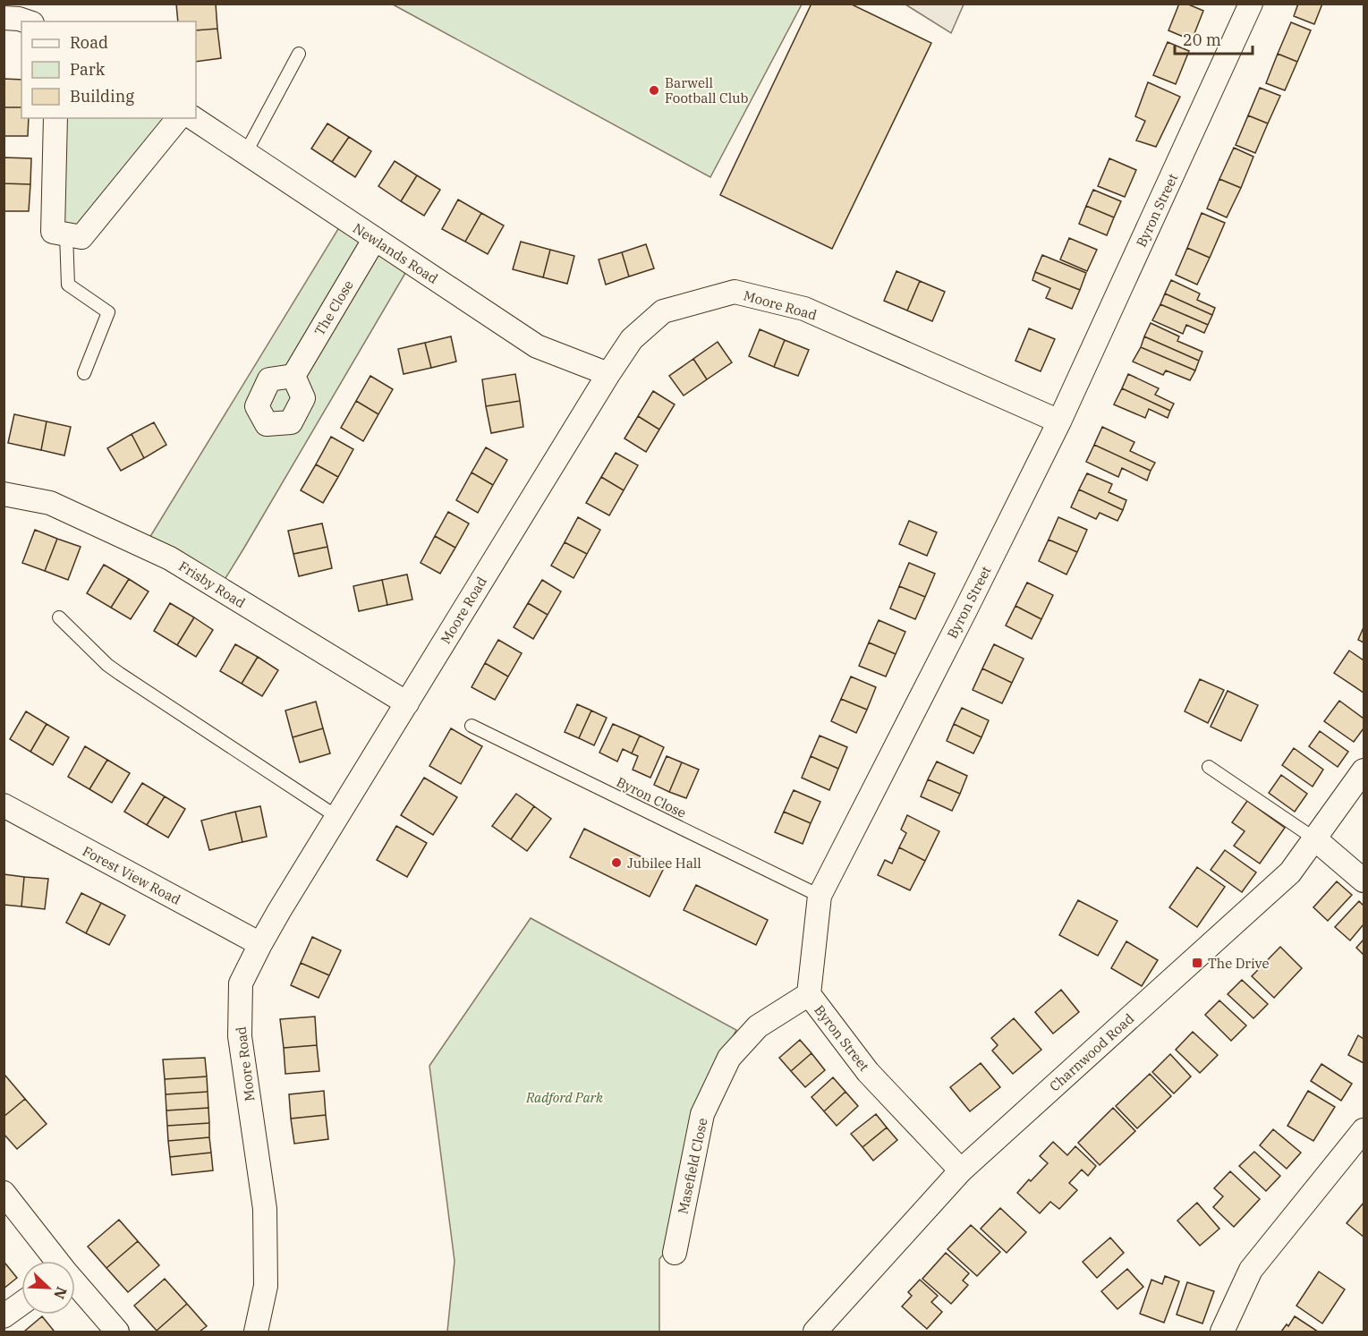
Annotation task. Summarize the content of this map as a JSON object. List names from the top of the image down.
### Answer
{
  "streets": {
    "street": [
      "Byron Street",
      "Newlands Road",
      "Moore Road",
      "The Close",
      "Frisby Road",
      "Forest View Road",
      "Charnwood Road",
      "Masefield Close"
    ],
    "lane": ["Byron Close"]
  },
  "crossings": [
    ["Byron Street", "Moore Road"],
    ["Byron Street", "Byron Close"],
    ["Byron Street", "Charnwood Road"],
    ["Byron Street", "Masefield Close"],
    ["Newlands Road", "Moore Road"],
    ["Newlands Road", "The Close"],
    ["Moore Road", "Frisby Road"],
    ["Moore Road", "Forest View Road"]
  ],
  "parks": ["Radford Park"],
  "places": {
    "other": ["Barwell Football Club", "Jubilee Hall"],
    "transit": ["The Drive"]
  },
  "legend": ["Road", "Park", "Building"],
  "scale_bar": "20 m",
  "north": "bottom right"
}
